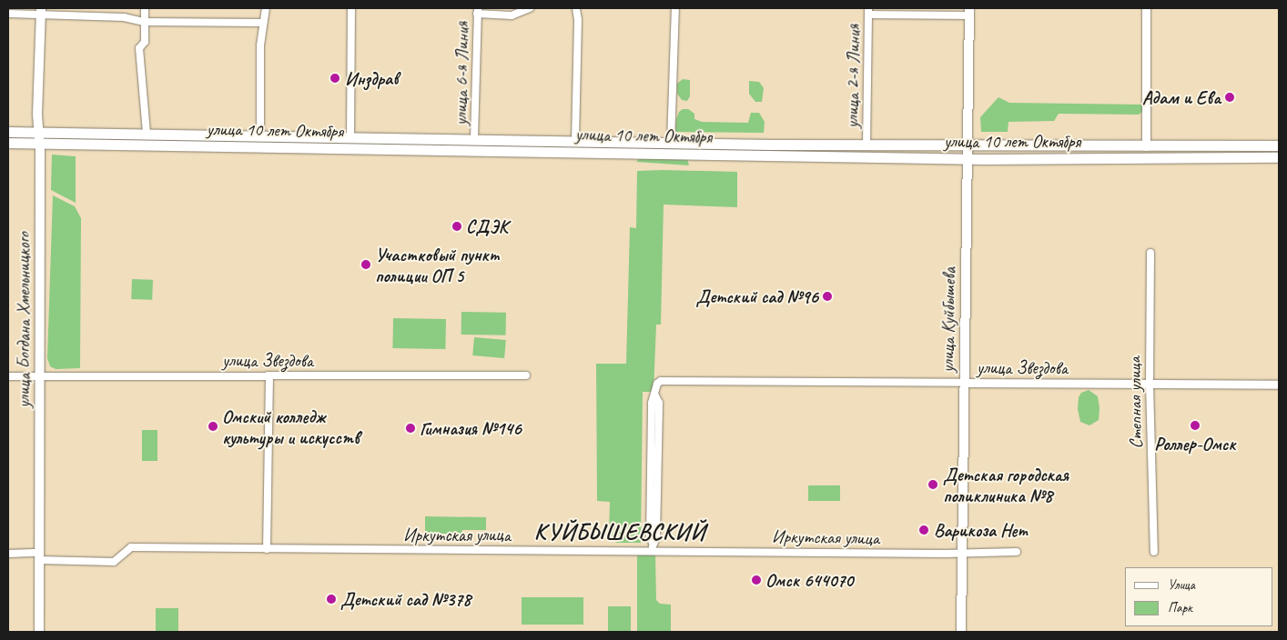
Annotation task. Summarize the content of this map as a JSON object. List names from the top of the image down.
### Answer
{
  "streets": {
    "main road": ["улица 10 лет Октября", "улица Богдана Хмельницкого", "улица Куйбышева"],
    "street": [
      "улица 6-я Линия",
      "улица 2-я Линия",
      "улица Звездова",
      "Степная улица",
      "Иркутская улица"
    ]
  },
  "crossings": [
    ["улица 6-я Линия", "улица 10 лет Октября"],
    ["улица 2-я Линия", "улица 10 лет Октября"],
    ["улица 10 лет Октября", "улица Богдана Хмельницкого"],
    ["улица 10 лет Октября", "улица Куйбышева"],
    ["улица Богдана Хмельницкого", "улица Звездова"],
    ["улица Богдана Хмельницкого", "Иркутская улица"],
    ["улица Куйбышева", "улица Звездова"],
    ["улица Куйбышева", "Иркутская улица"],
    ["улица Звездова", "Степная улица"],
    ["улица Звездова", "Иркутская улица"]
  ],
  "districts": ["КУЙБЫШЕВСКИЙ"],
  "places": [
    "Инздрав",
    "Адам и Ева",
    "СДЭК",
    "Участковый пункт полиции ОП 5",
    "Детский сад №96",
    "Роллер-Омск",
    "Омский колледж культуры и искусств",
    "Гимназия №146",
    "Детская городская поликлиника №8",
    "Варикоза Нет",
    "Омск 644070",
    "Детский сад №378"
  ],
  "legend": ["Улица", "Парк"]
}
